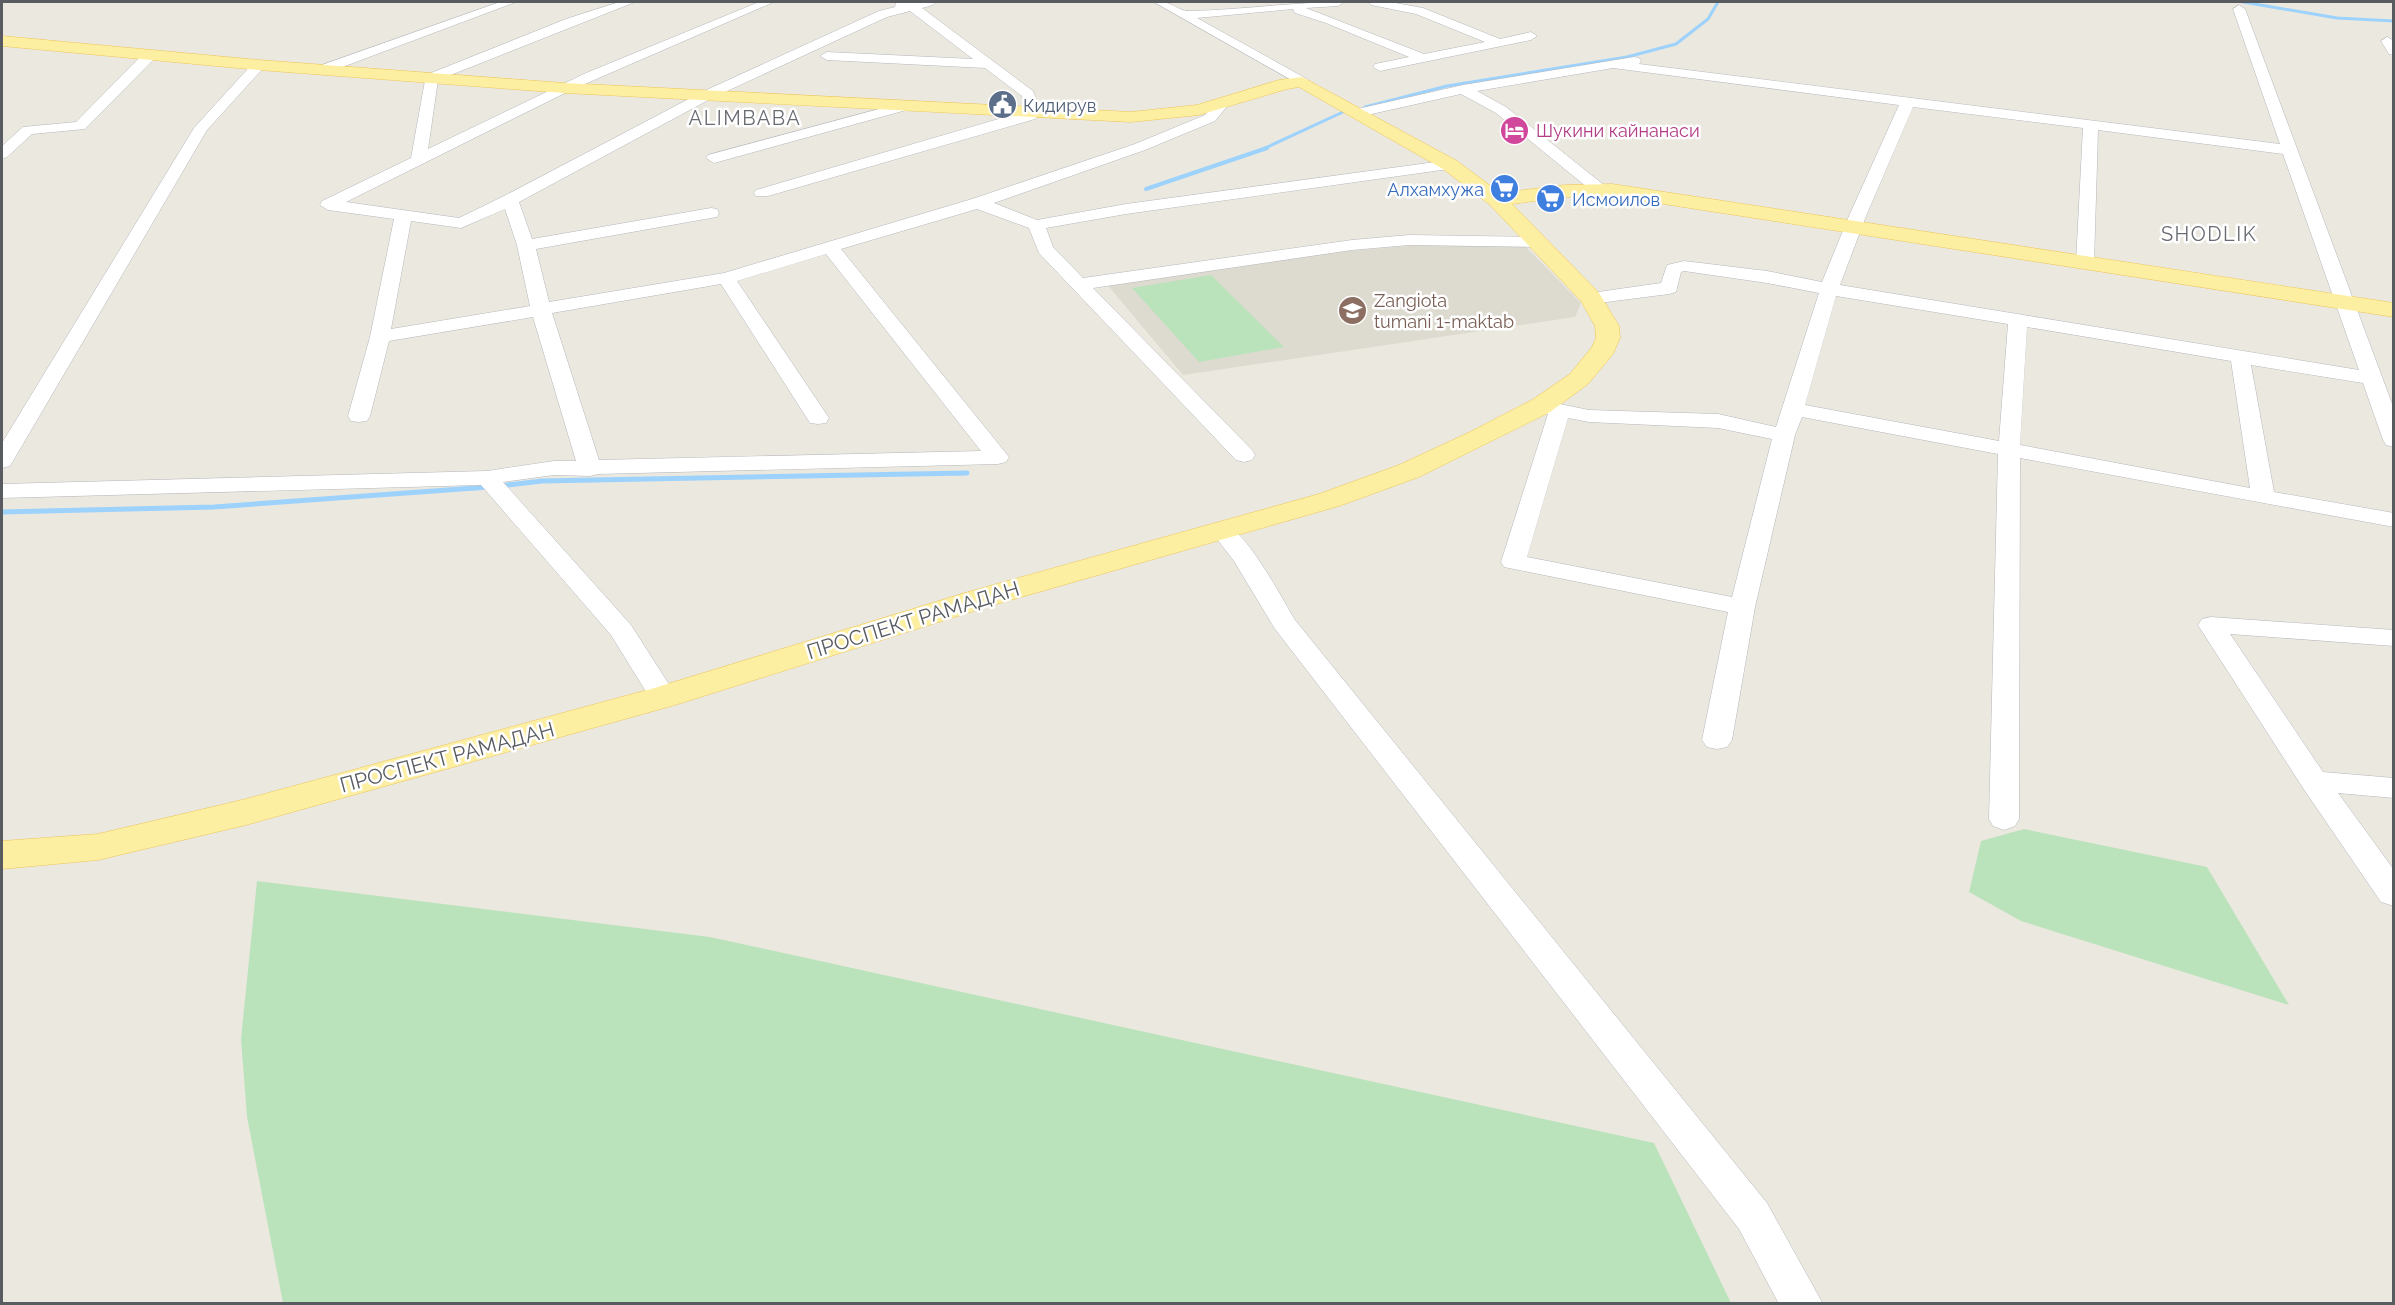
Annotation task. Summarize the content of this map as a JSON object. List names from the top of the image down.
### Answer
{
  "streets": {
    "main road": ["ПРОСПЕКТ РАМАДАН"]
  },
  "districts": ["ALIMBABA", "SHODLIK"],
  "places": {
    "public building": ["Кидирув"],
    "hotel": ["Шукини кайнанаси"],
    "supermarket": ["Алхамхужа", "Исмоилов"],
    "school or university": ["Zangiota tumani 1-maktab"]
  }
}
